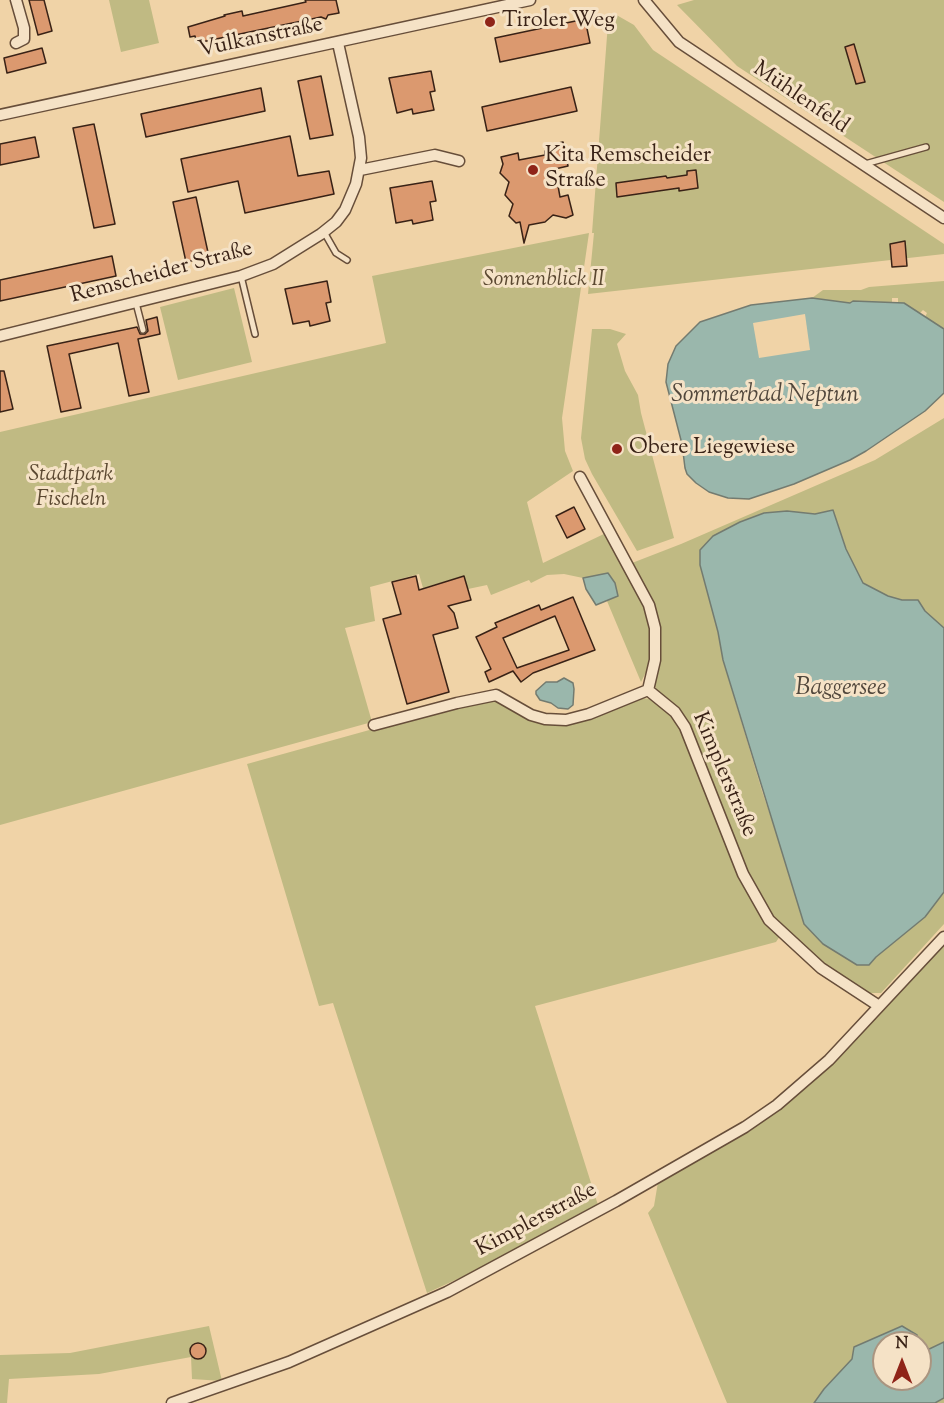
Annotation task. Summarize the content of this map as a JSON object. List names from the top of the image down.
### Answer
{
  "streets": {
    "street": [
      "Vulkanstraße",
      "Mühlenfeld",
      "Remscheider Straße",
      "Kimplerstraße"
    ]
  },
  "crossings": [
    ["Vulkanstraße", "Remscheider Straße"]
  ],
  "water": ["Sommerbad Neptun", "Baggersee"],
  "parks": ["Sonnenblick II", "Stadtpark Fischeln"],
  "places": ["Tiroler Weg", "Kita Remscheider Straße", "Obere Liegewiese"],
  "north": "top"
}
